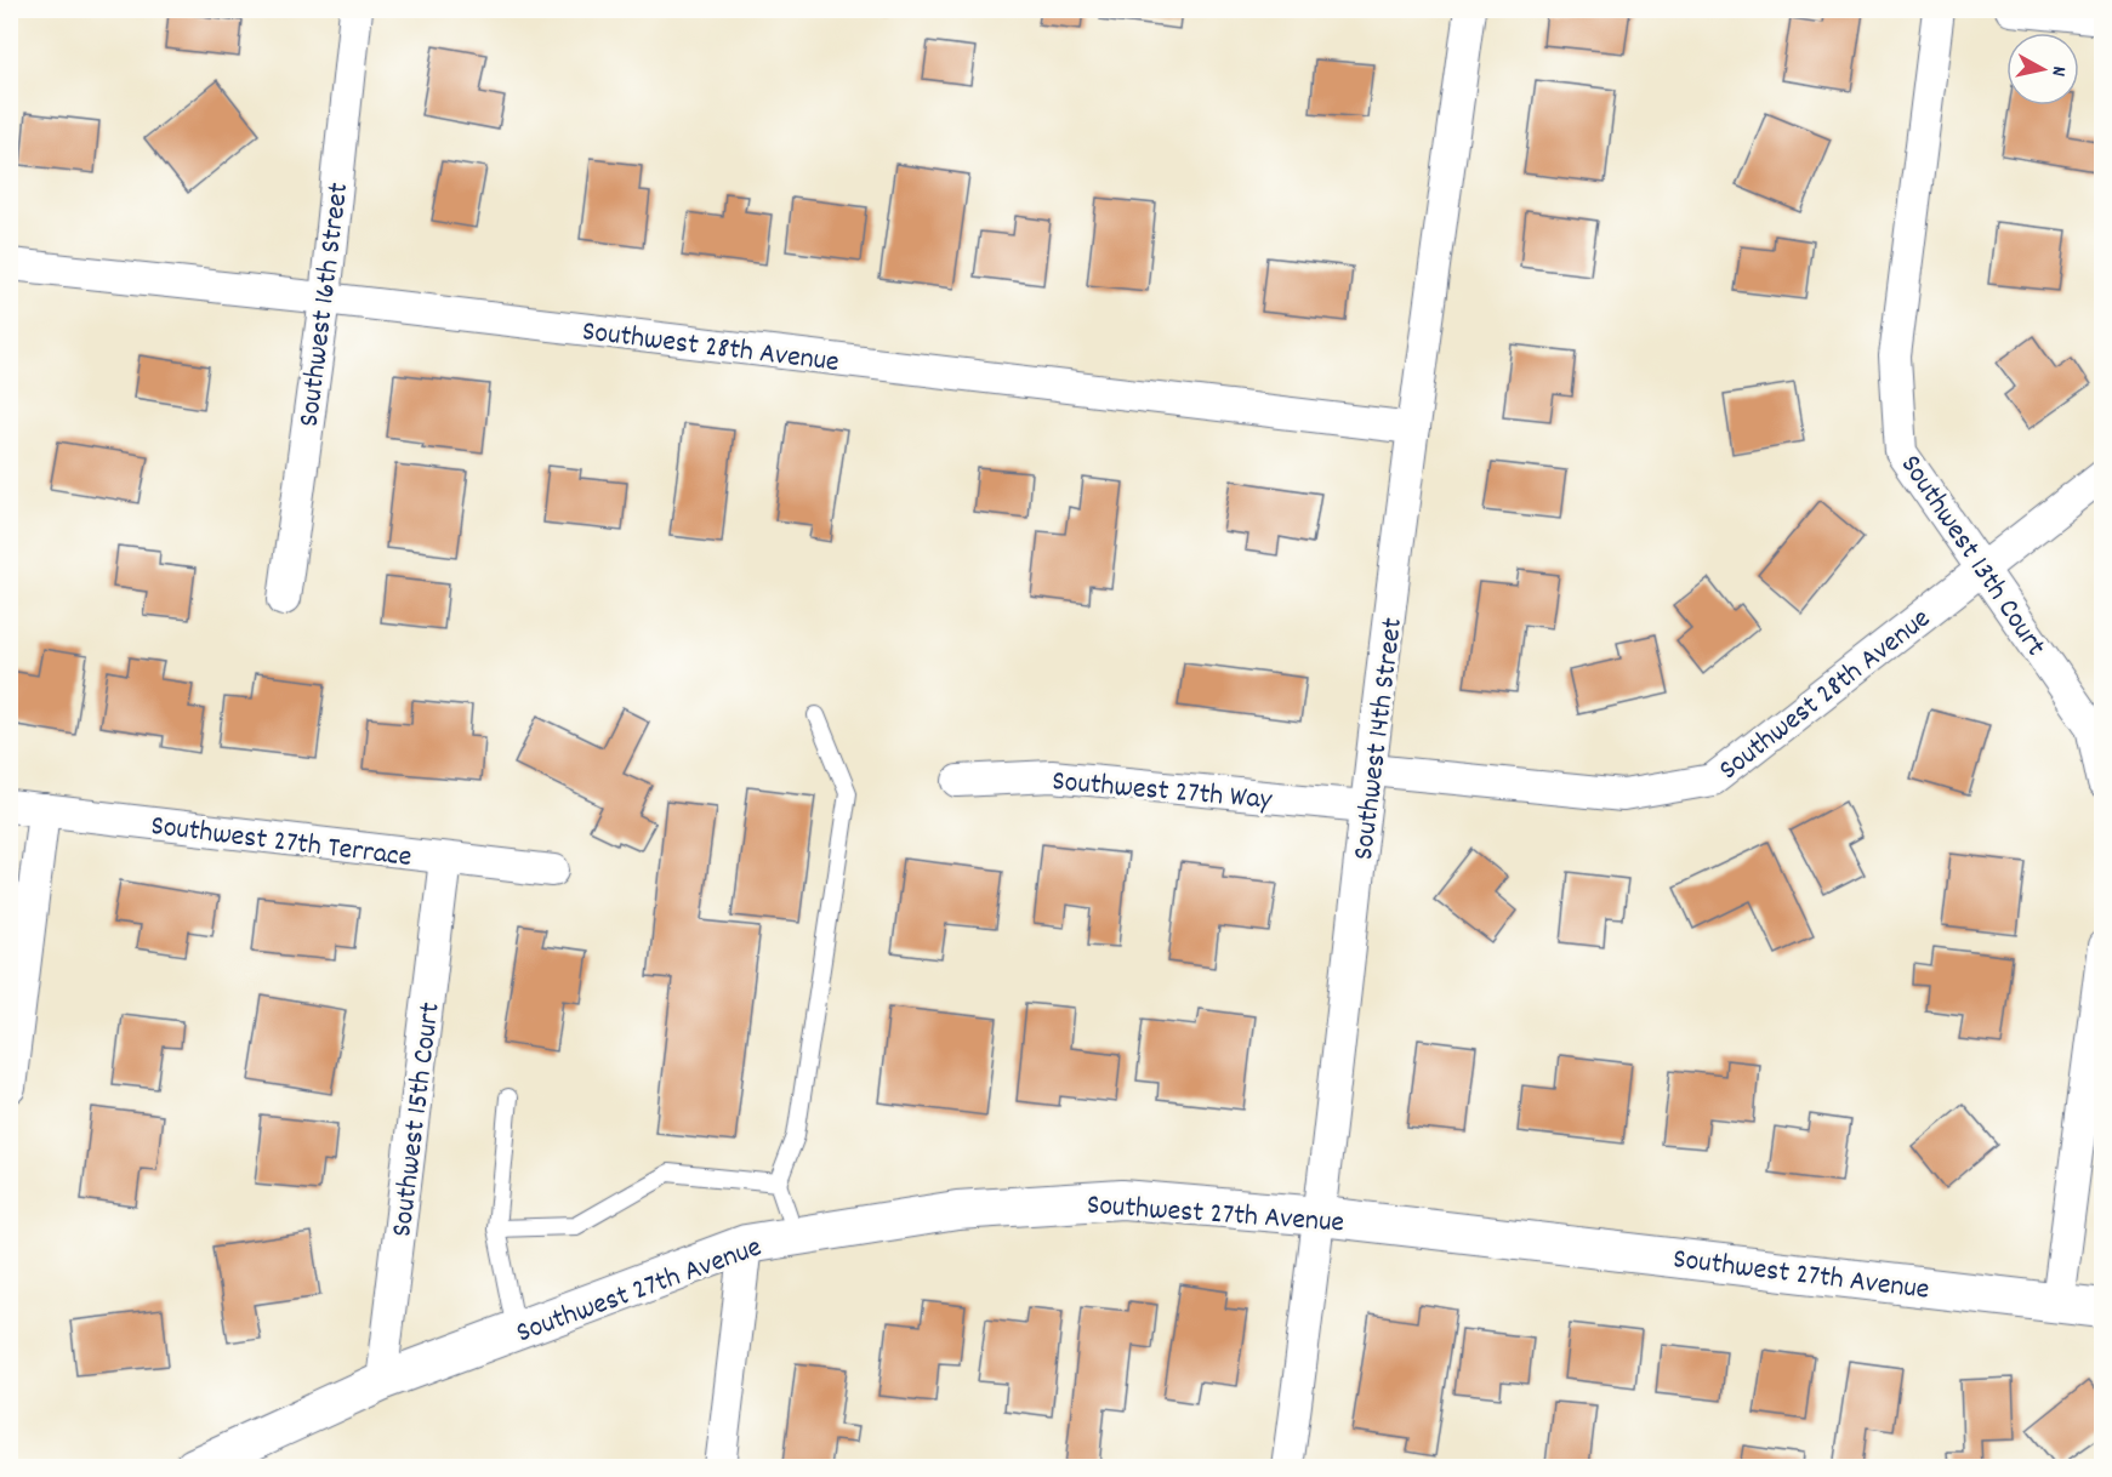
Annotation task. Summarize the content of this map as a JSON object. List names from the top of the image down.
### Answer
{
  "streets": {
    "street": [
      "Southwest 16th Street",
      "Southwest 28th Avenue",
      "Southwest 13th Court",
      "Southwest 14th Street",
      "Southwest 27th Way",
      "Southwest 27th Terrace",
      "Southwest 15th Court",
      "Southwest 27th Avenue"
    ]
  },
  "crossings": [
    ["Southwest 16th Street", "Southwest 28th Avenue"],
    ["Southwest 28th Avenue", "Southwest 13th Court"],
    ["Southwest 28th Avenue", "Southwest 14th Street"],
    ["Southwest 14th Street", "Southwest 27th Way"],
    ["Southwest 14th Street", "Southwest 27th Avenue"],
    ["Southwest 27th Terrace", "Southwest 15th Court"],
    ["Southwest 15th Court", "Southwest 27th Avenue"]
  ],
  "north": "right"
}
